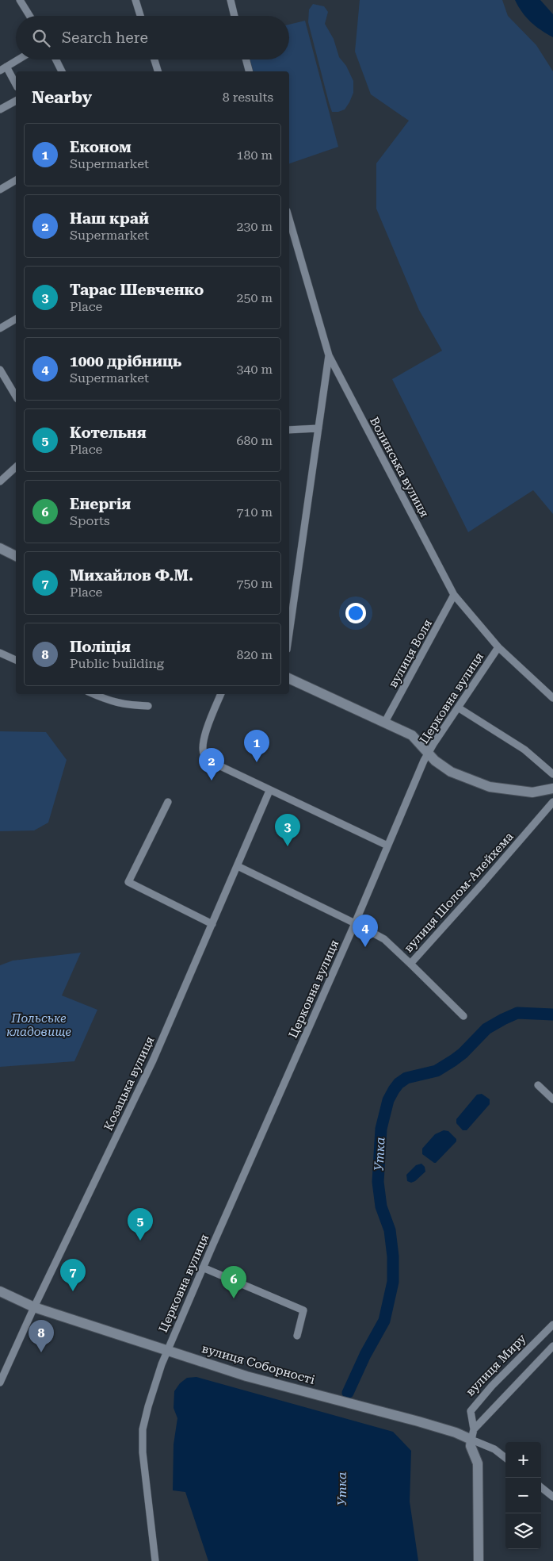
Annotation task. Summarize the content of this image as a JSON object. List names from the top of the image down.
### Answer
{
  "streets": {
    "main road": ["вулиця Соборності", "вулиця Миру"],
    "street": [
      "Волинська вулиця",
      "вулиця Воля",
      "Церковна вулиця",
      "вулиця Шолом-Алейхема",
      "Козацька вулиця"
    ]
  },
  "crossings": [
    ["Волинська вулиця", "вулиця Воля"],
    ["Волинська вулиця", "Церковна вулиця"],
    ["Церковна вулиця", "вулиця Шолом-Алейхема"],
    ["Церковна вулиця", "вулиця Соборності"],
    ["вулиця Шолом-Алейхема", "Козацька вулиця"],
    ["Козацька вулиця", "вулиця Соборності"],
    ["вулиця Соборності", "вулиця Миру"]
  ],
  "water": ["Утка"],
  "parks": ["Польське кладовище"],
  "page": {
    "search": "Search here",
    "heading": ["Nearby", "8 results"],
    "list": [
      {
        "mark": "1",
        "name": "Економ",
        "note": "Supermarket",
        "value": "180 m"
      },
      {
        "mark": "2",
        "name": "Наш край",
        "note": "Supermarket",
        "value": "230 m"
      },
      {
        "mark": "3",
        "name": "Тарас Шевченко",
        "note": "Place",
        "value": "250 m"
      },
      {
        "mark": "4",
        "name": "1000 дрібниць",
        "note": "Supermarket",
        "value": "340 m"
      },
      {
        "mark": "5",
        "name": "Котельня",
        "note": "Place",
        "value": "680 m"
      },
      {
        "mark": "6",
        "name": "Енергія",
        "note": "Sports",
        "value": "710 m"
      },
      {
        "mark": "7",
        "name": "Михайлов Ф.М.",
        "note": "Place",
        "value": "750 m"
      },
      {
        "mark": "8",
        "name": "Поліція",
        "note": "Public building",
        "value": "820 m"
      }
    ],
    "pins": [
      "1",
      "2",
      "3",
      "4",
      "5",
      "7",
      "6",
      "8"
    ],
    "map_buttons": ["+", "−"]
  }
}
